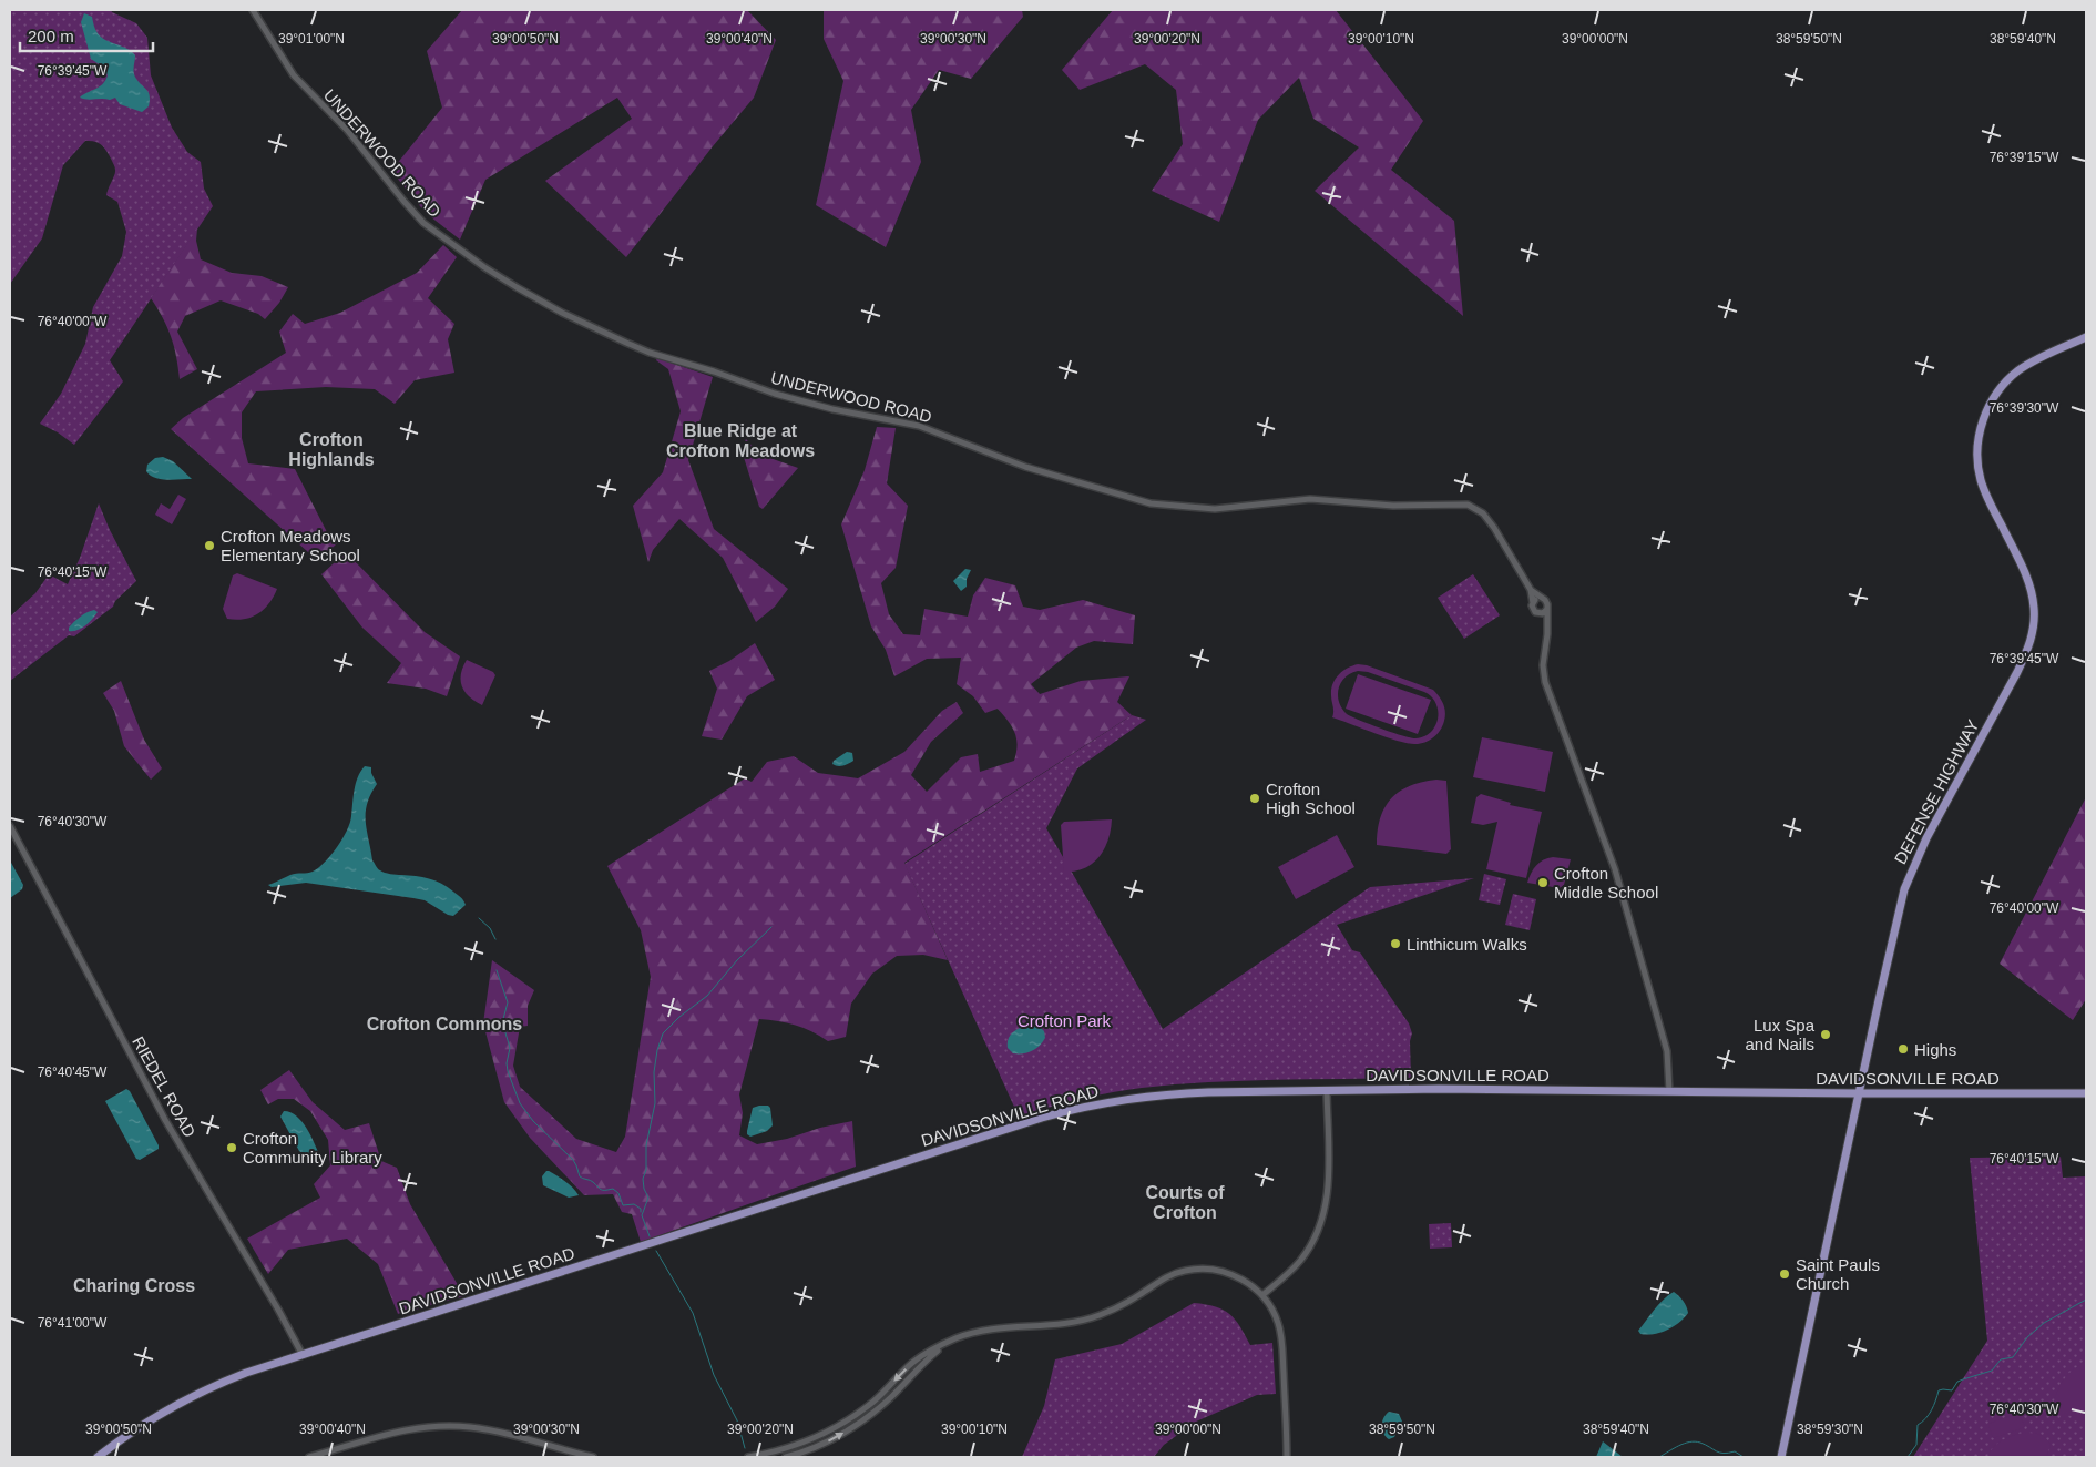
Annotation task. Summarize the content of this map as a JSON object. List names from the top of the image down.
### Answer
{
  "streets": {
    "main road": ["DEFENSE HIGHWAY", "DAVIDSONVILLE ROAD"],
    "street": ["UNDERWOOD ROAD", "RIEDEL ROAD"]
  },
  "crossings": [
    ["DEFENSE HIGHWAY", "DAVIDSONVILLE ROAD"],
    ["DAVIDSONVILLE ROAD", "RIEDEL ROAD"]
  ],
  "districts": [
    "Blue Ridge at Crofton Meadows",
    "Crofton Highlands",
    "Crofton Commons",
    "Courts of Crofton",
    "Charing Cross"
  ],
  "parks": ["Crofton Park"],
  "places": [
    "Crofton Meadows Elementary School",
    "Crofton High School",
    "Crofton Middle School",
    "Linthicum Walks",
    "Lux Spa and Nails",
    "Highs",
    "Crofton Community Library",
    "Saint Pauls Church"
  ],
  "scale_bar": "200 m",
  "coordinates": [
    "39°01'00\"N",
    "39°00'50\"N",
    "39°00'40\"N",
    "39°00'30\"N",
    "39°00'20\"N",
    "39°00'10\"N",
    "39°00'00\"N",
    "38°59'50\"N",
    "38°59'40\"N",
    "76°39'45\"W",
    "76°39'15\"W",
    "76°40'00\"W",
    "76°39'30\"W",
    "76°40'15\"W",
    "76°40'30\"W",
    "76°40'45\"W",
    "76°41'00\"W",
    "38°59'30\"N"
  ]
}
